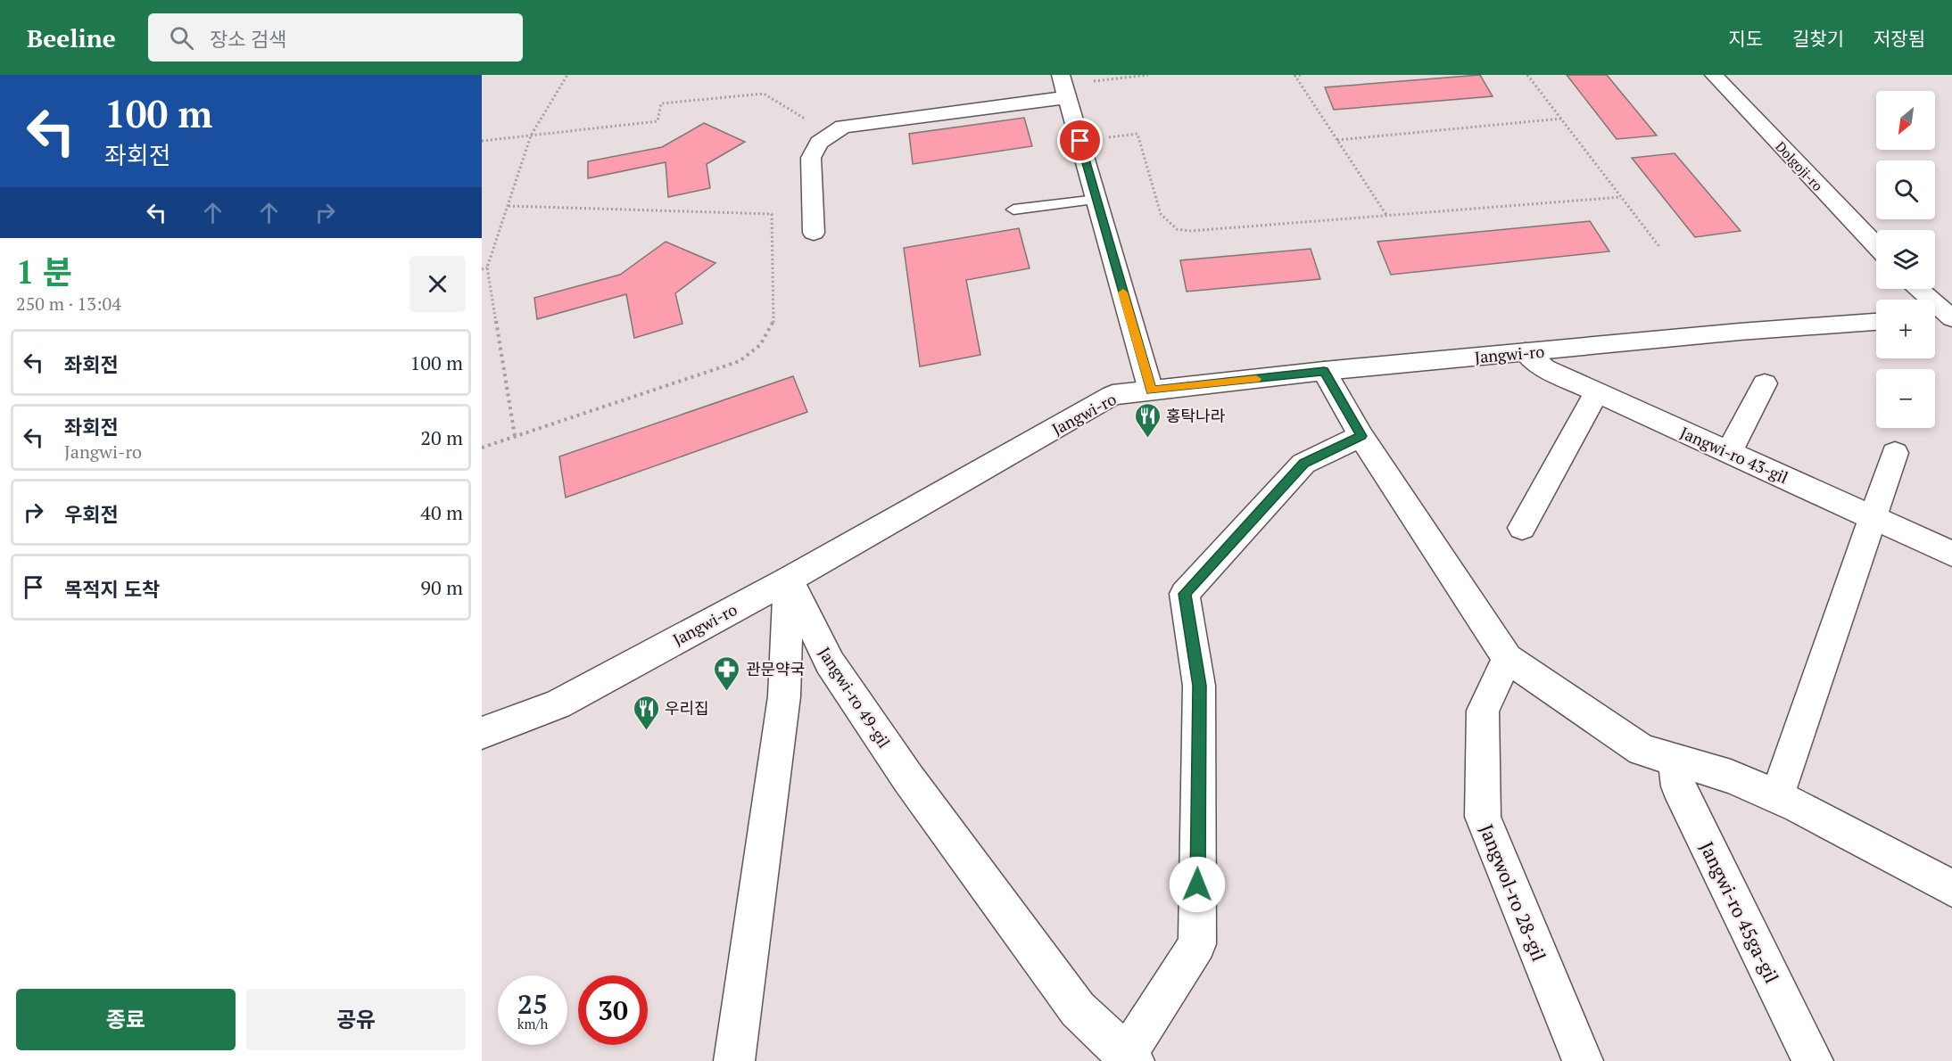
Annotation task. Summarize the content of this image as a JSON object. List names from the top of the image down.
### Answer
{
  "streets": {
    "street": [
      "Dolgoji-ro",
      "Jangwi-ro",
      "Jangwi-ro 43-gil",
      "Jangwi-ro 49-gil",
      "Jangwol-ro 28-gil",
      "Jangwi-ro 45ga-gil"
    ]
  },
  "crossings": [
    ["Jangwi-ro", "Jangwi-ro 43-gil"],
    ["Jangwi-ro", "Jangwi-ro 49-gil"]
  ],
  "places": {
    "restaurant": ["홍탁나라", "우리집"],
    "pharmacy": ["관문약국"]
  },
  "north": "bottom left",
  "page": {
    "header": "Beeline",
    "search": "장소 검색",
    "nav": ["지도", "길찾기", "저장됨"],
    "turn": ["100 m", "좌회전"],
    "map_buttons": ["+", "−"],
    "heading": ["1 분", "250 m · 13:04"],
    "list": [
      {
        "name": "좌회전",
        "value": "100 m"
      },
      {
        "name": "좌회전",
        "note": "Jangwi-ro",
        "value": "20 m"
      },
      {
        "name": "우회전",
        "value": "40 m"
      },
      {
        "name": "목적지 도착",
        "value": "90 m"
      }
    ],
    "speed": "25 km/h",
    "limit": "30",
    "buttons": ["종료", "공유"]
  }
}
